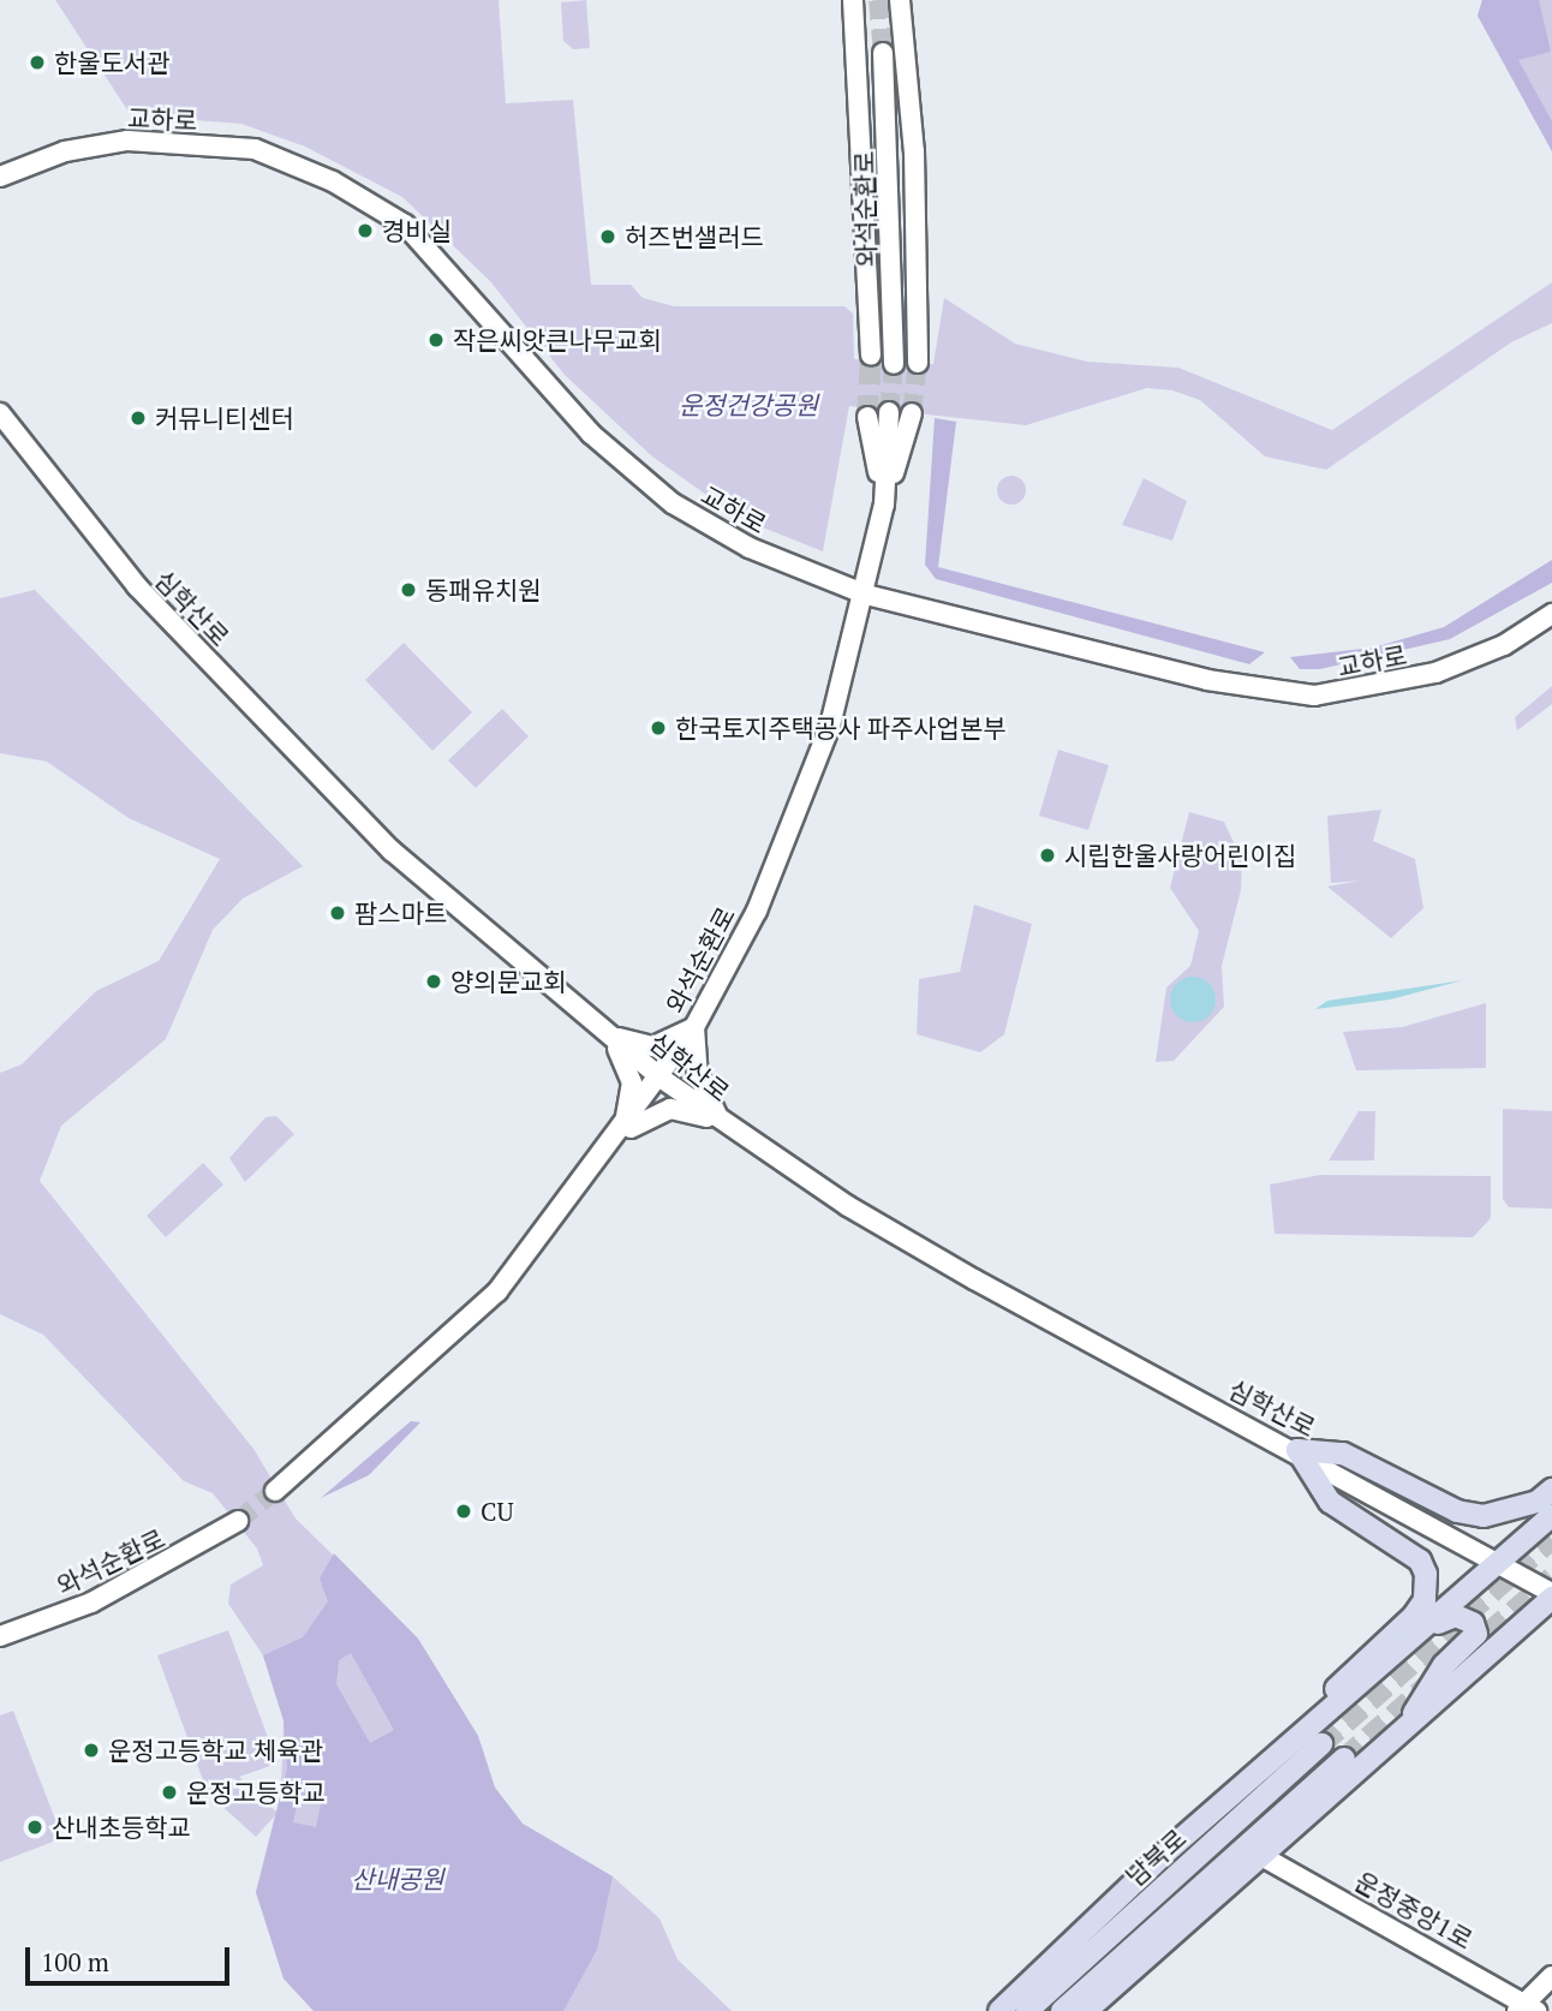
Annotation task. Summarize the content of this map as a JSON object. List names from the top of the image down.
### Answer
{
  "streets": {
    "main road": ["남북로"],
    "street": [
      "교하로",
      "와석순환로",
      "심학산로",
      "운정중앙1로"
    ]
  },
  "crossings": [
    ["교하로", "와석순환로"],
    ["와석순환로", "심학산로"]
  ],
  "parks": ["운정건강공원", "산내공원"],
  "places": [
    "한울도서관",
    "경비실",
    "허즈번샐러드",
    "작은씨앗큰나무교회",
    "커뮤니티센터",
    "동패유치원",
    "한국토지주택공사 파주사업본부",
    "시립한울사랑어린이집",
    "팜스마트",
    "양의문교회",
    "CU",
    "운정고등학교 체육관",
    "운정고등학교",
    "산내초등학교"
  ],
  "scale_bar": "100 m"
}
